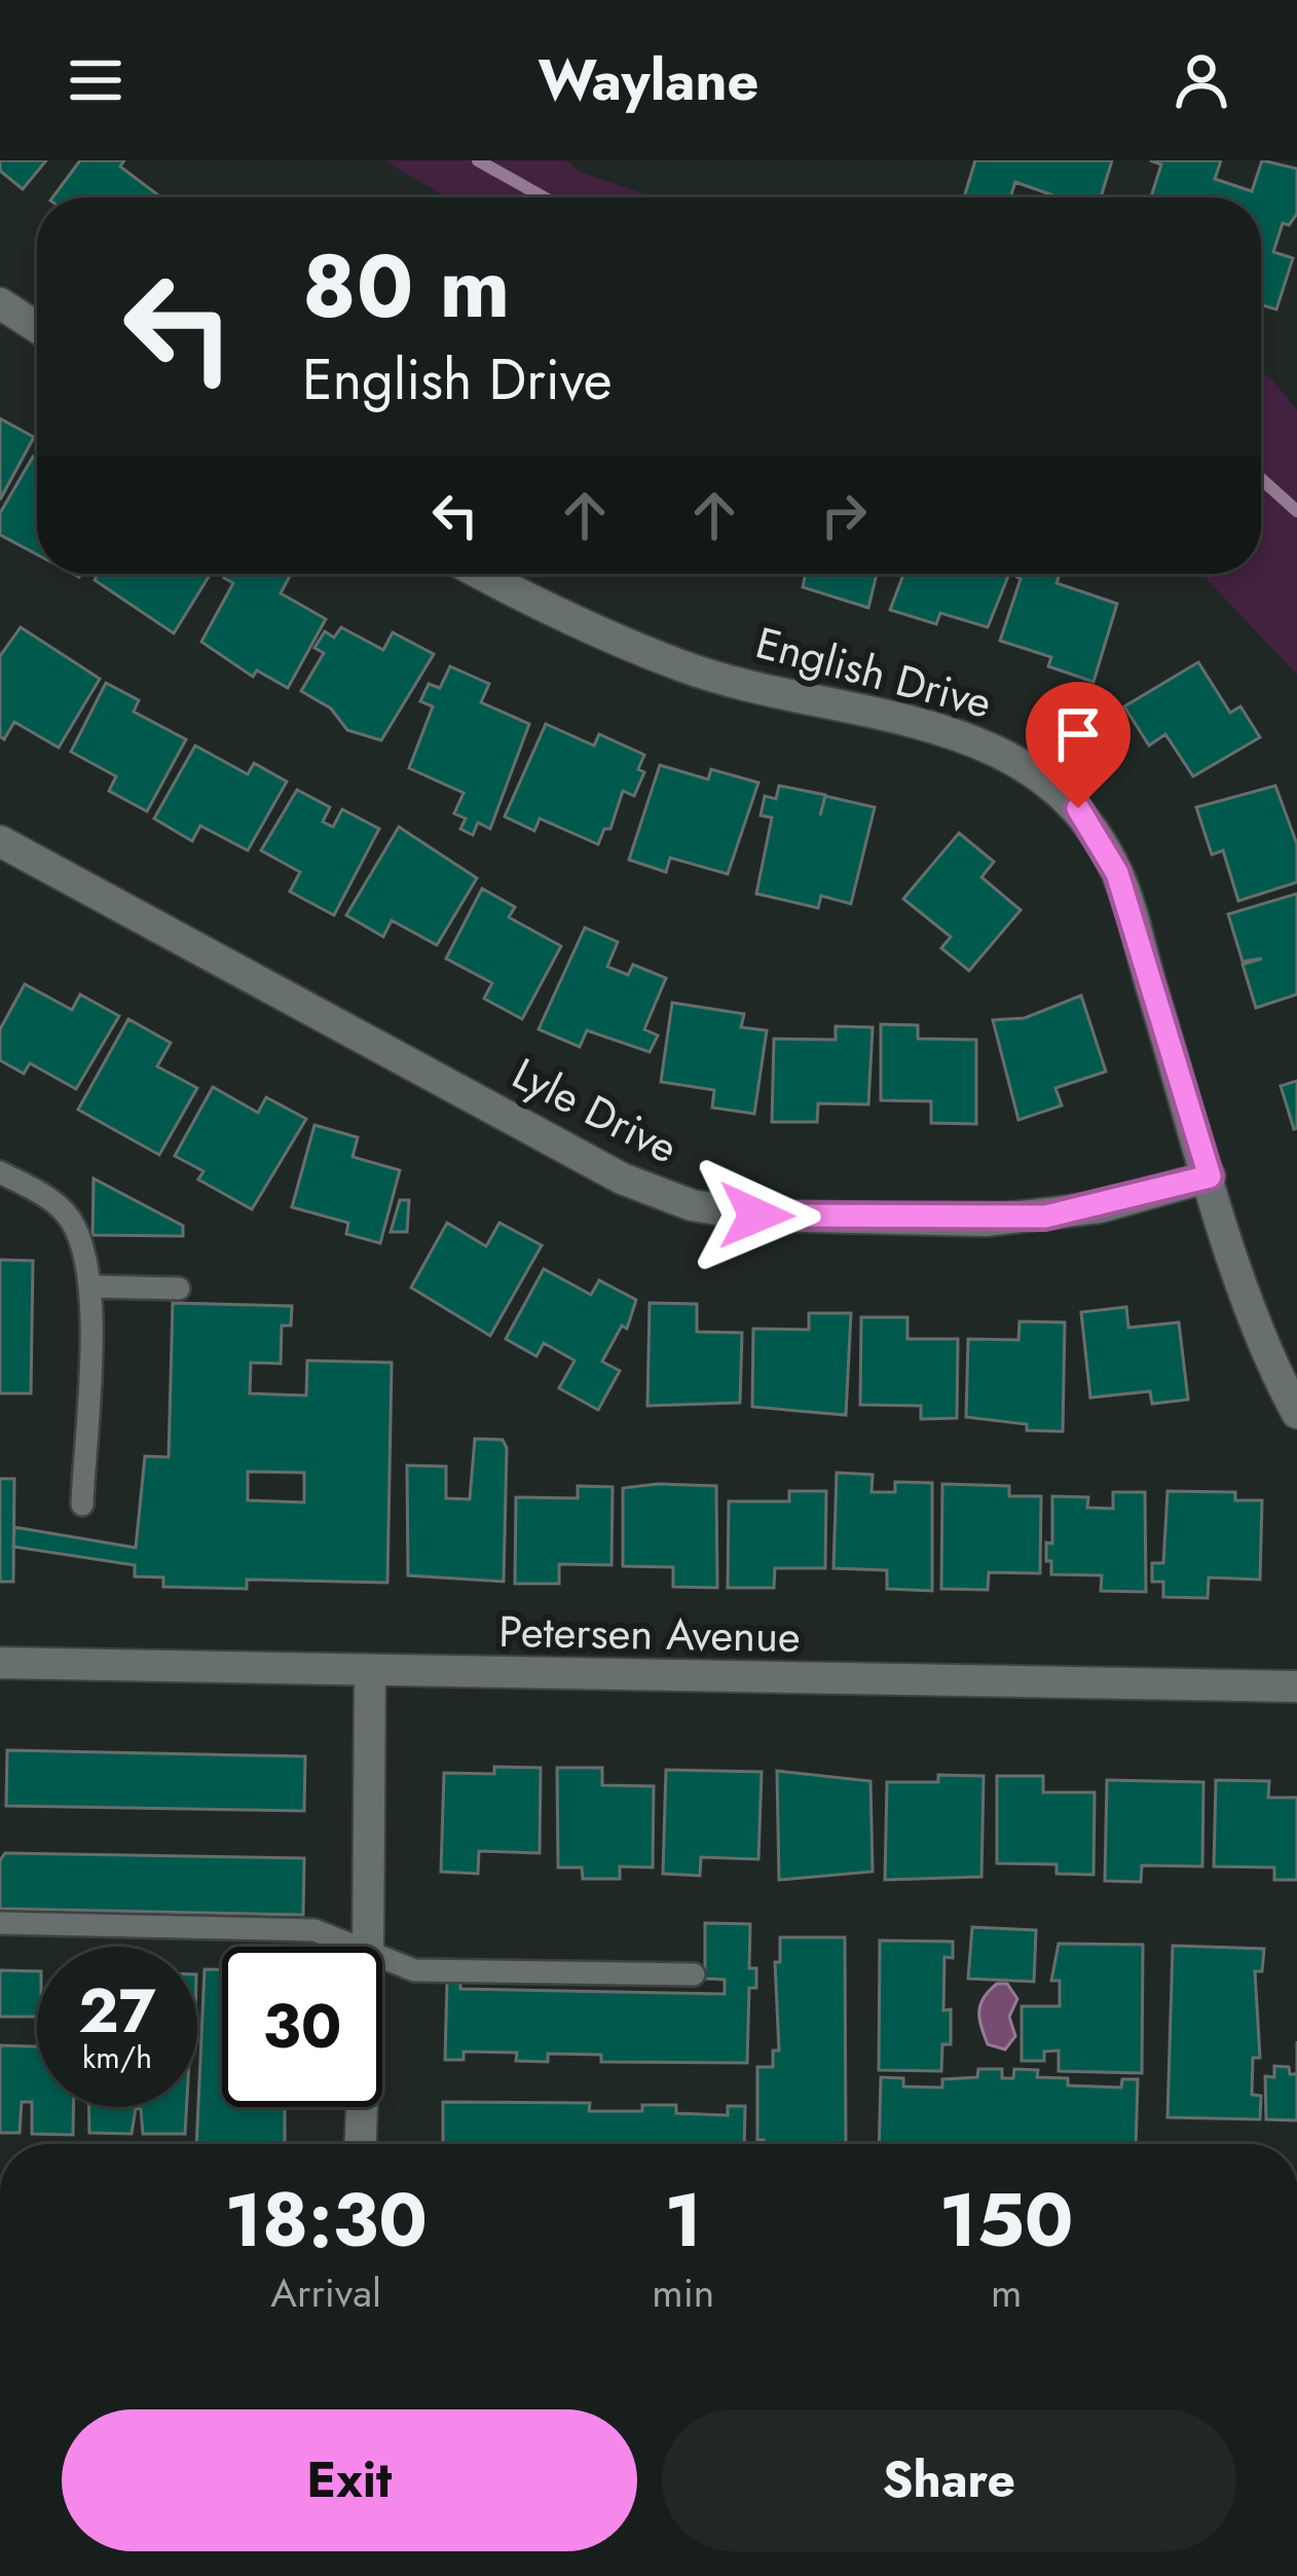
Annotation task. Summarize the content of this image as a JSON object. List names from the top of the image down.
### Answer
{
  "streets": {
    "street": ["English Drive", "Lyle Drive", "Petersen Avenue"]
  },
  "crossings": [
    ["English Drive", "Lyle Drive"]
  ],
  "page": {
    "header": "Waylane",
    "turn": ["80 m", "English Drive"],
    "speed": "27 km/h",
    "limit": "30",
    "eta": [
      "18:30",
      "Arrival",
      "1",
      "min",
      "150",
      "m"
    ],
    "buttons": ["Exit", "Share"]
  }
}
